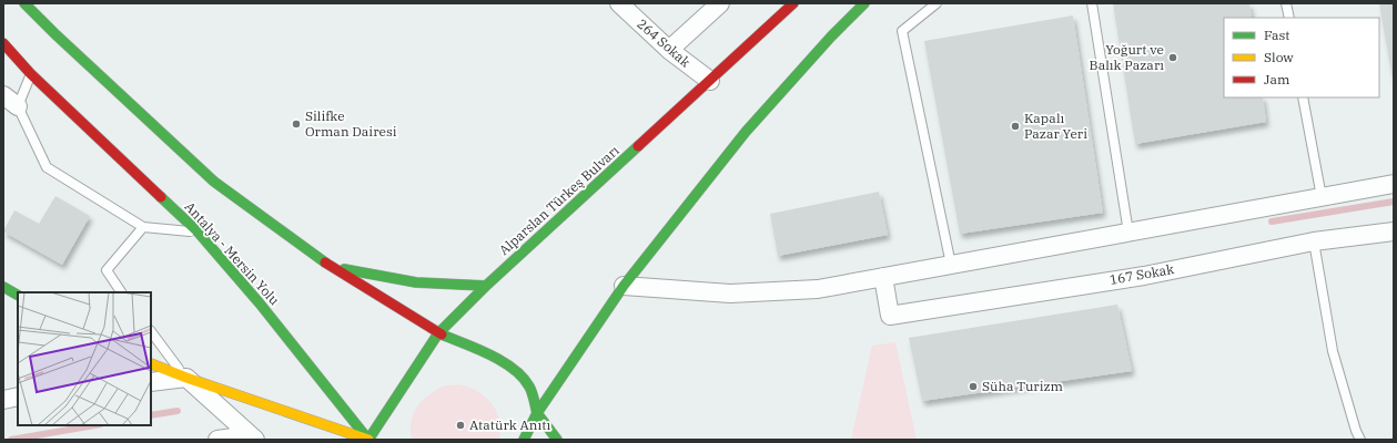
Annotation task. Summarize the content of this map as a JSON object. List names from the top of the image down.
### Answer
{
  "streets": {
    "main road": ["Alparslan Türkeş Bulvarı", "Antalya - Mersin Yolu"],
    "street": ["264 Sokak", "167 Sokak"]
  },
  "crossings": [
    ["264 Sokak", "Alparslan Türkeş Bulvarı"],
    ["Alparslan Türkeş Bulvarı", "Antalya - Mersin Yolu"]
  ],
  "places": [
    "Yoğurt ve Balık Pazarı",
    "Silifke Orman Dairesi",
    "Kapalı Pazar Yeri",
    "Süha Turizm",
    "Atatürk Anıtı"
  ],
  "legend": ["Fast", "Slow", "Jam"]
}
